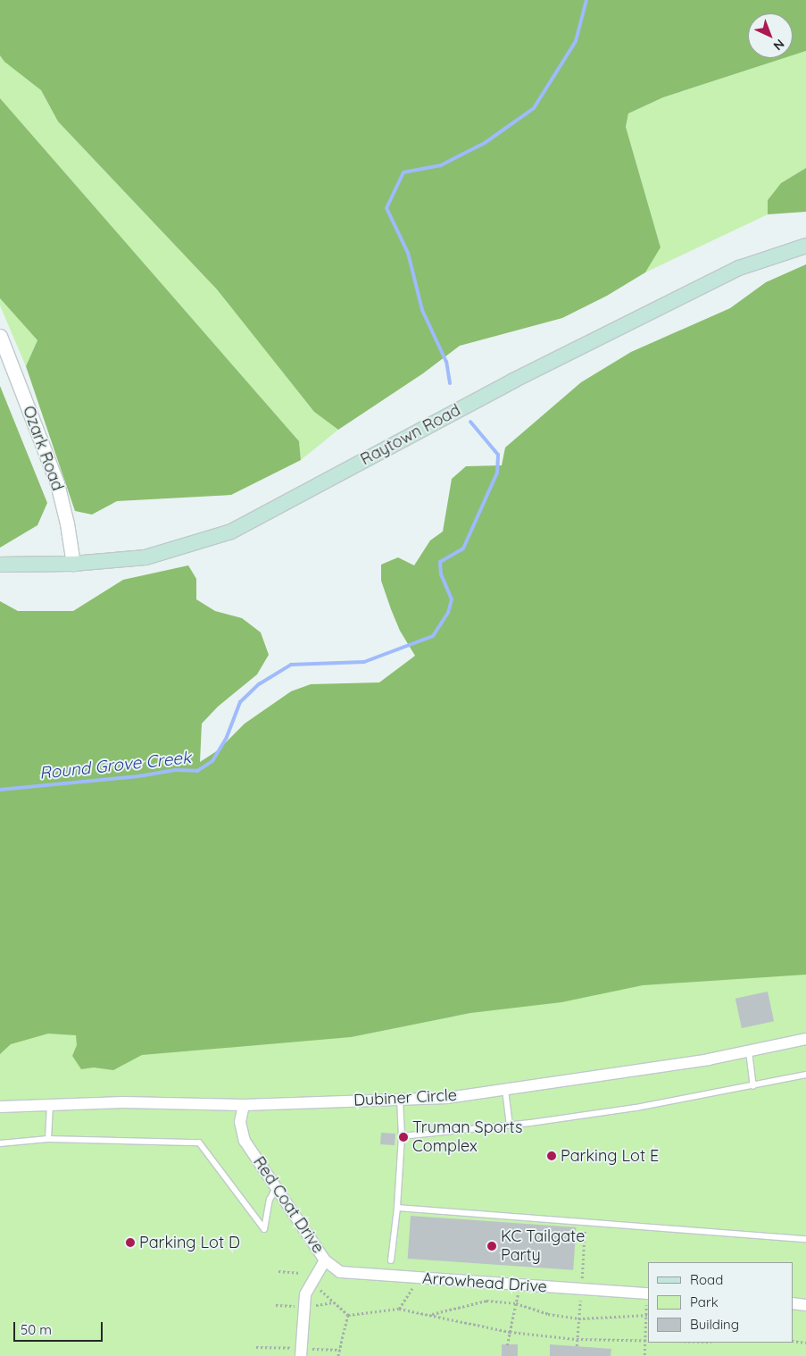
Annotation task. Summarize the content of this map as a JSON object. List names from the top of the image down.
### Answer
{
  "streets": {
    "main road": ["Raytown Road"],
    "street": [
      "Ozark Road",
      "Dubiner Circle",
      "Red Coat Drive",
      "Arrowhead Drive"
    ]
  },
  "crossings": [
    ["Raytown Road", "Ozark Road"],
    ["Dubiner Circle", "Red Coat Drive"],
    ["Red Coat Drive", "Arrowhead Drive"]
  ],
  "water": ["Round Grove Creek"],
  "places": [
    "Truman Sports Complex",
    "Parking Lot E",
    "Parking Lot D",
    "KC Tailgate Party"
  ],
  "legend": ["Road", "Park", "Building"],
  "scale_bar": "50 m",
  "north": "bottom right"
}
